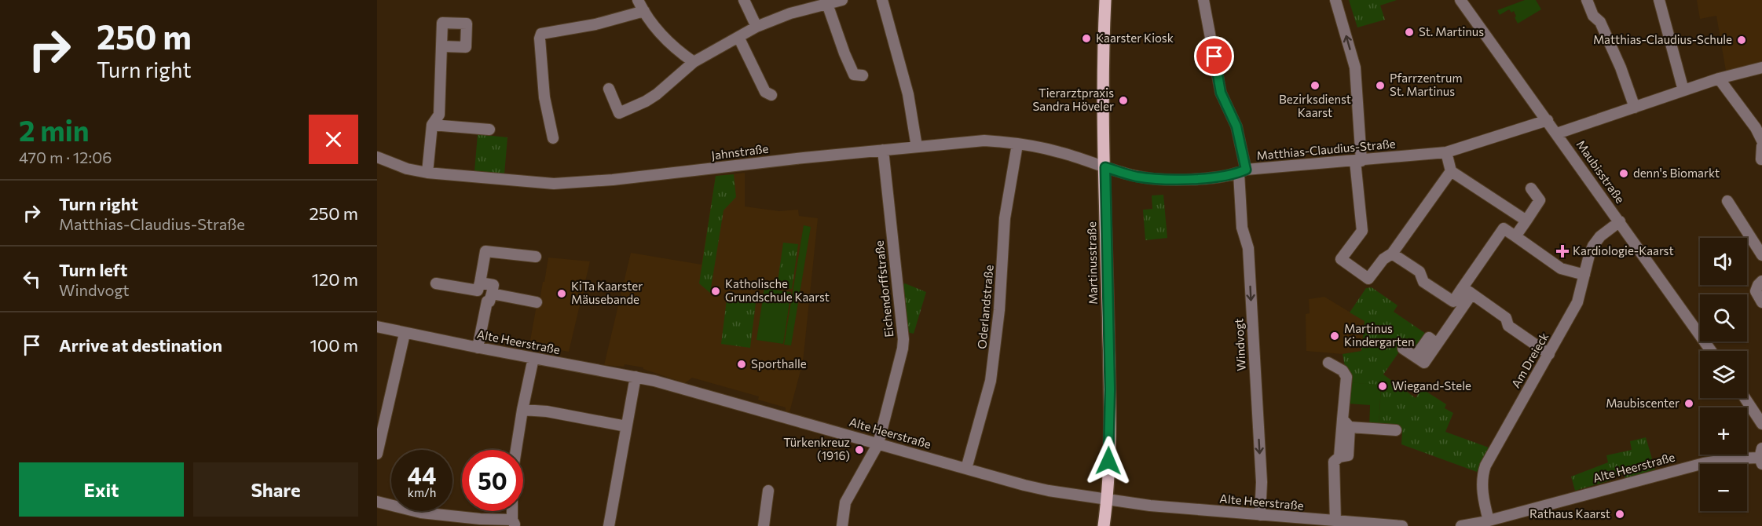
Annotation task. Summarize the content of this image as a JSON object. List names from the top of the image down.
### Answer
{
  "streets": {
    "main road": ["Martinusstraße"],
    "street": [
      "Matthias-Claudius-Straße",
      "Jahnstraße",
      "Maubisstraße",
      "Eichendorffstraße",
      "Oderlandstraße",
      "Alte Heerstraße",
      "Windvogt",
      "Am Dreieck"
    ]
  },
  "crossings": [
    ["Matthias-Claudius-Straße", "Jahnstraße"],
    ["Matthias-Claudius-Straße", "Maubisstraße"],
    ["Matthias-Claudius-Straße", "Martinusstraße"],
    ["Matthias-Claudius-Straße", "Windvogt"],
    ["Jahnstraße", "Martinusstraße"],
    ["Jahnstraße", "Eichendorffstraße"],
    ["Jahnstraße", "Oderlandstraße"],
    ["Maubisstraße", "Am Dreieck"],
    ["Martinusstraße", "Alte Heerstraße"],
    ["Eichendorffstraße", "Alte Heerstraße"],
    ["Oderlandstraße", "Alte Heerstraße"],
    ["Alte Heerstraße", "Windvogt"],
    ["Alte Heerstraße", "Am Dreieck"]
  ],
  "places": {
    "other": [
      "St. Martinus",
      "Kaarster Kiosk",
      "Matthias-Claudius-Schule",
      "Bezirksdienst Kaarst",
      "Pfarrzentrum St. Martinus",
      "Tierarztpraxis Sandra Höveler",
      "denn's Biomarkt",
      "Katholische Grundschule Kaarst",
      "KiTa Kaarster Mäusebande",
      "Martinus Kindergarten",
      "Sporthalle",
      "Wiegand-Stele",
      "Maubiscenter",
      "Türkenkreuz (1916)",
      "Rathaus Kaarst"
    ],
    "health": ["Kardiologie-Kaarst"]
  },
  "page": {
    "turn": ["250 m", "Turn right"],
    "heading": ["2 min", "470 m · 12:06"],
    "list": [
      {
        "name": "Turn right",
        "note": "Matthias-Claudius-Straße",
        "value": "250 m"
      },
      {
        "name": "Turn left",
        "note": "Windvogt",
        "value": "120 m"
      },
      {
        "name": "Arrive at destination",
        "value": "100 m"
      }
    ],
    "map_buttons": ["+", "−"],
    "speed": "44 km/h",
    "limit": "50",
    "buttons": ["Exit", "Share"]
  }
}
